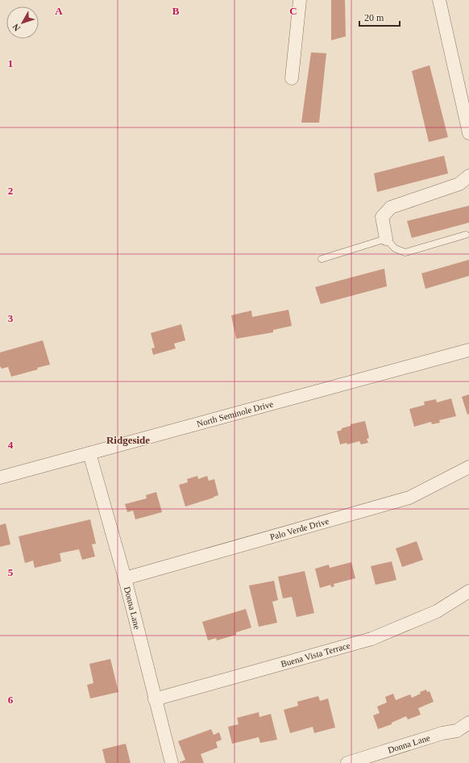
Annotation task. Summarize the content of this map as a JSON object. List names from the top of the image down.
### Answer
{
  "streets": {
    "street": [
      "North Seminole Drive",
      "Palo Verde Drive",
      "Donna Lane",
      "Buena Vista Terrace"
    ]
  },
  "crossings": [
    ["North Seminole Drive", "Donna Lane"],
    ["Palo Verde Drive", "Donna Lane"],
    ["Donna Lane", "Buena Vista Terrace"]
  ],
  "districts": ["Ridgeside"],
  "scale_bar": "20 m",
  "north": "bottom left",
  "grid": {
    "columns": ["A", "B", "C"],
    "rows": [
      "1",
      "2",
      "3",
      "4",
      "5",
      "6"
    ]
  }
}
